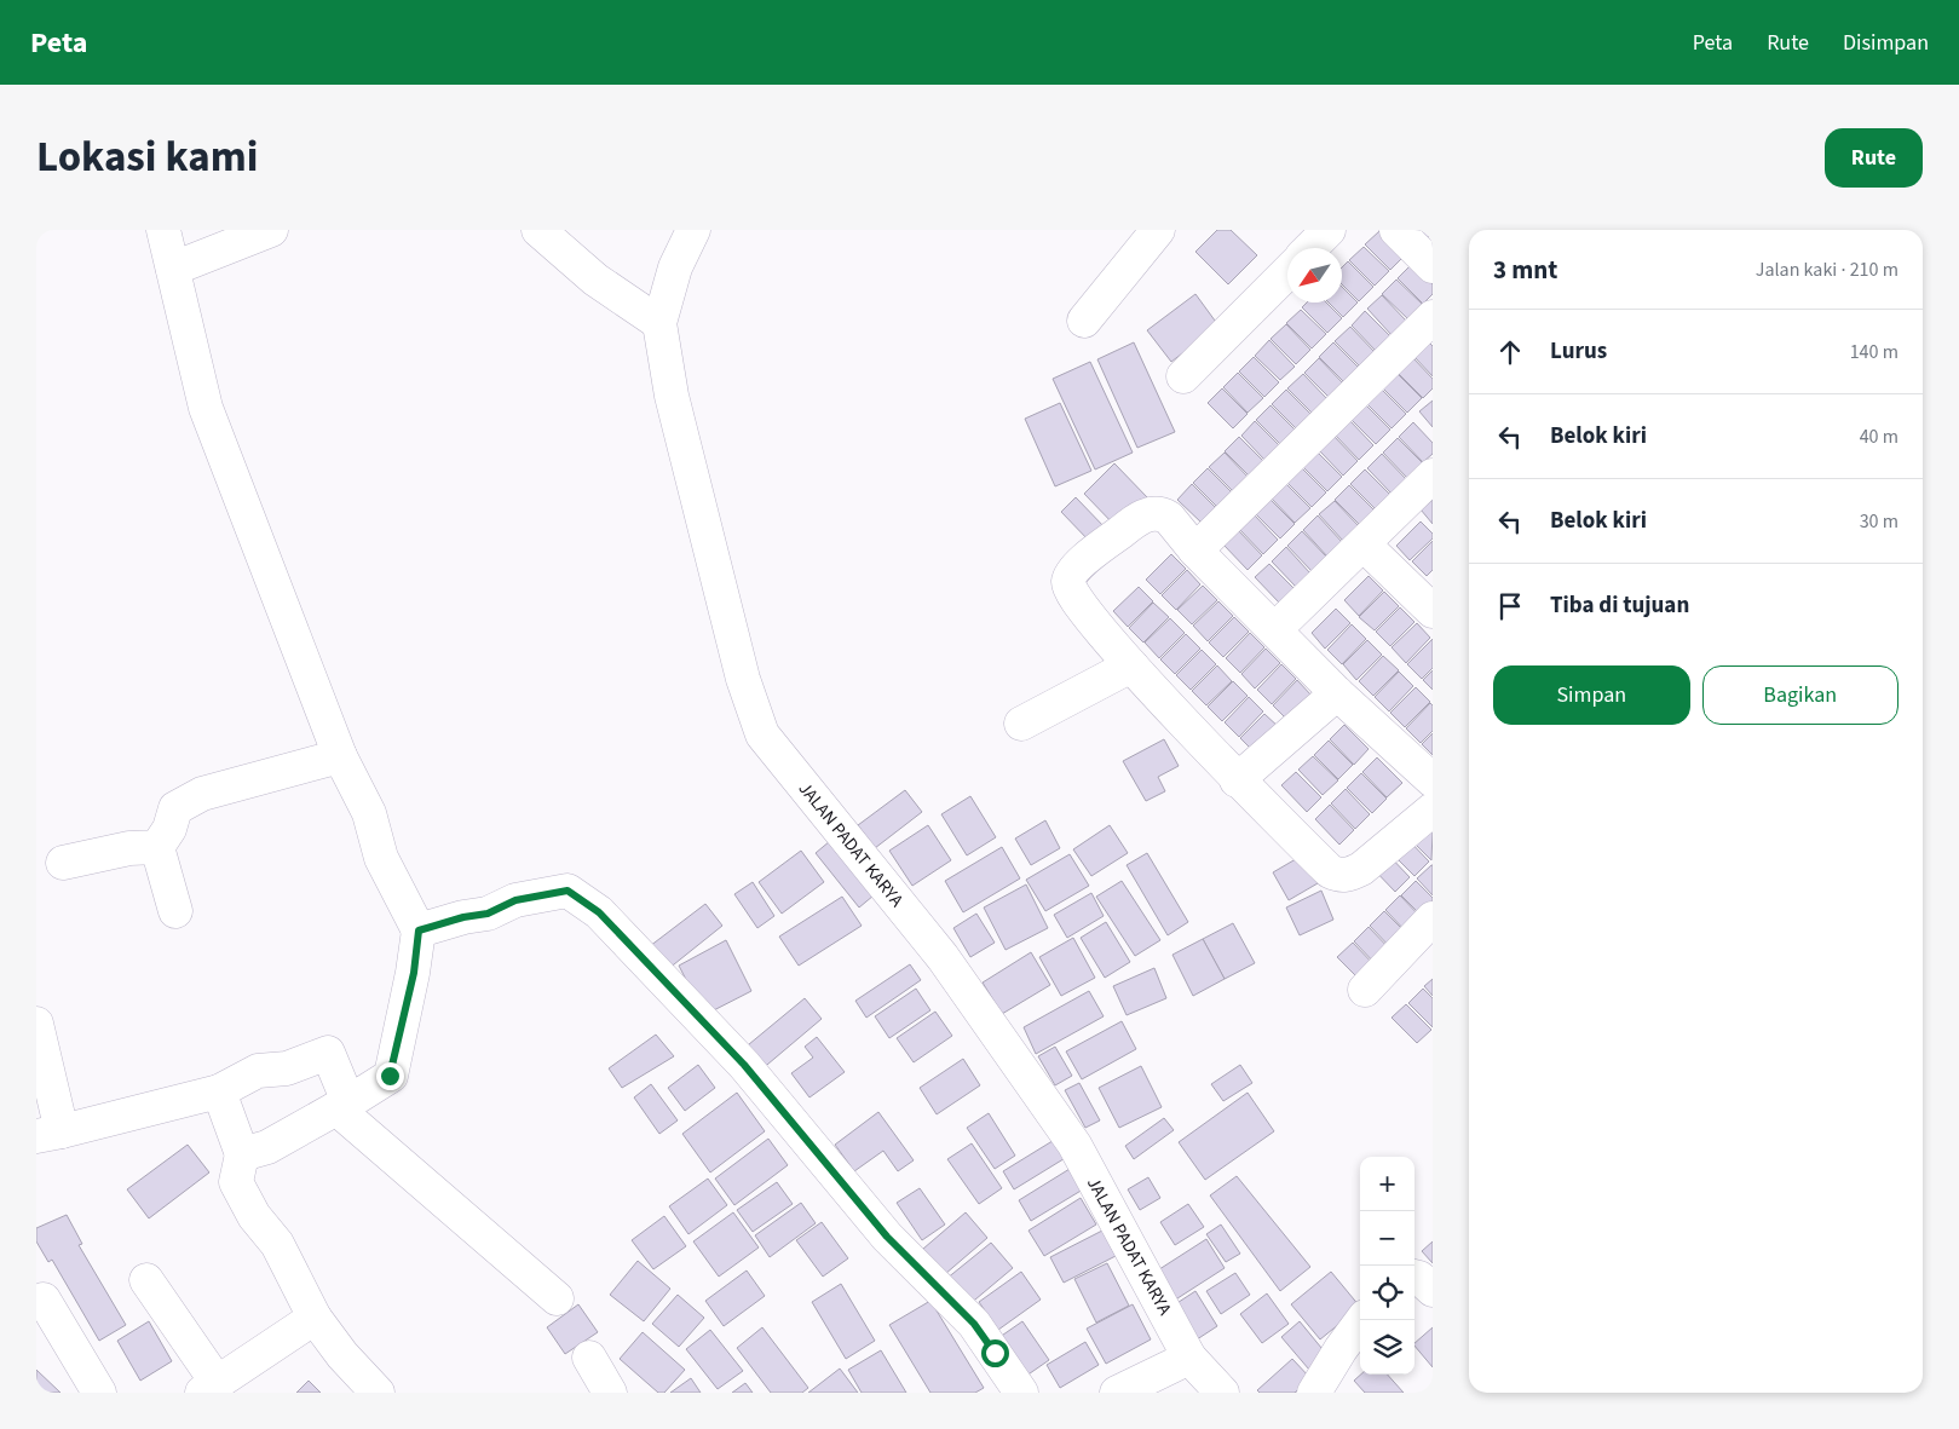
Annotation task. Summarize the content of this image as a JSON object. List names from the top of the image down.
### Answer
{
  "streets": {
    "street": ["JALAN PADAT KARYA"]
  },
  "north": "bottom left",
  "page": {
    "header": "Peta",
    "nav": ["Peta", "Rute", "Disimpan"],
    "title": "Lokasi kami",
    "buttons": [
      "Rute",
      ["Simpan", "Bagikan"]
    ],
    "heading": ["3 mnt", "Jalan kaki · 210 m"],
    "list": [
      ["Lurus", "140 m"],
      ["Belok kiri", "40 m"],
      ["Belok kiri", "30 m"],
      "Tiba di tujuan"
    ],
    "map_buttons": ["+", "−"]
  }
}
